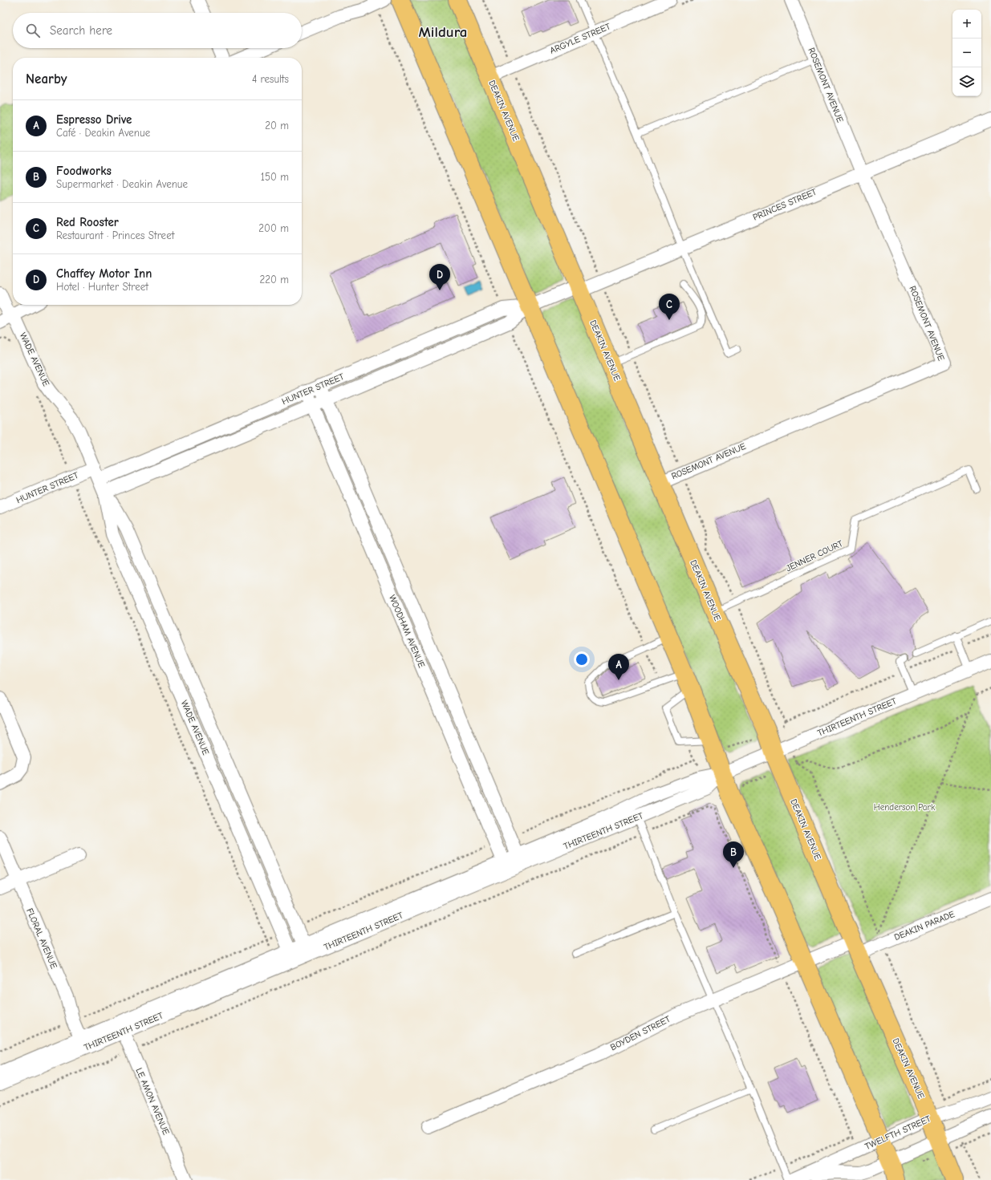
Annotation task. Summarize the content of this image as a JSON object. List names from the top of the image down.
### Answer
{
  "streets": {
    "highway": ["DEAKIN AVENUE"],
    "street": [
      "ARGYLE STREET",
      "ROSEMONT AVENUE",
      "PRINCES STREET",
      "WADE AVENUE",
      "HUNTER STREET",
      "WOODHAM AVENUE",
      "THIRTEENTH STREET",
      "DEAKIN PARADE",
      "FLORAL AVENUE",
      "BOYDEN STREET",
      "LE AMON AVENUE",
      "TWELFTH STREET"
    ],
    "lane": ["JENNER COURT"]
  },
  "crossings": [
    ["ARGYLE STREET", "DEAKIN AVENUE"],
    ["ROSEMONT AVENUE", "DEAKIN AVENUE"],
    ["ROSEMONT AVENUE", "PRINCES STREET"],
    ["DEAKIN AVENUE", "PRINCES STREET"],
    ["DEAKIN AVENUE", "HUNTER STREET"],
    ["DEAKIN AVENUE", "JENNER COURT"],
    ["DEAKIN AVENUE", "THIRTEENTH STREET"],
    ["DEAKIN AVENUE", "DEAKIN PARADE"],
    ["DEAKIN AVENUE", "BOYDEN STREET"],
    ["DEAKIN AVENUE", "TWELFTH STREET"],
    ["PRINCES STREET", "HUNTER STREET"],
    ["WADE AVENUE", "HUNTER STREET"],
    ["WADE AVENUE", "THIRTEENTH STREET"],
    ["HUNTER STREET", "WOODHAM AVENUE"],
    ["WOODHAM AVENUE", "THIRTEENTH STREET"],
    ["THIRTEENTH STREET", "FLORAL AVENUE"],
    ["THIRTEENTH STREET", "LE AMON AVENUE"],
    ["DEAKIN PARADE", "BOYDEN STREET"]
  ],
  "districts": ["Mildura"],
  "parks": ["Henderson Park"],
  "page": {
    "map_buttons": ["+", "−"],
    "search": "Search here",
    "heading": ["Nearby", "4 results"],
    "list": [
      {
        "mark": "A",
        "name": "Espresso Drive",
        "note": "Café · Deakin Avenue",
        "value": "20 m"
      },
      {
        "mark": "B",
        "name": "Foodworks",
        "note": "Supermarket · Deakin Avenue",
        "value": "150 m"
      },
      {
        "mark": "C",
        "name": "Red Rooster",
        "note": "Restaurant · Princes Street",
        "value": "200 m"
      },
      {
        "mark": "D",
        "name": "Chaffey Motor Inn",
        "note": "Hotel · Hunter Street",
        "value": "220 m"
      }
    ],
    "pins": [
      "D",
      "C",
      "A",
      "B"
    ]
  }
}
